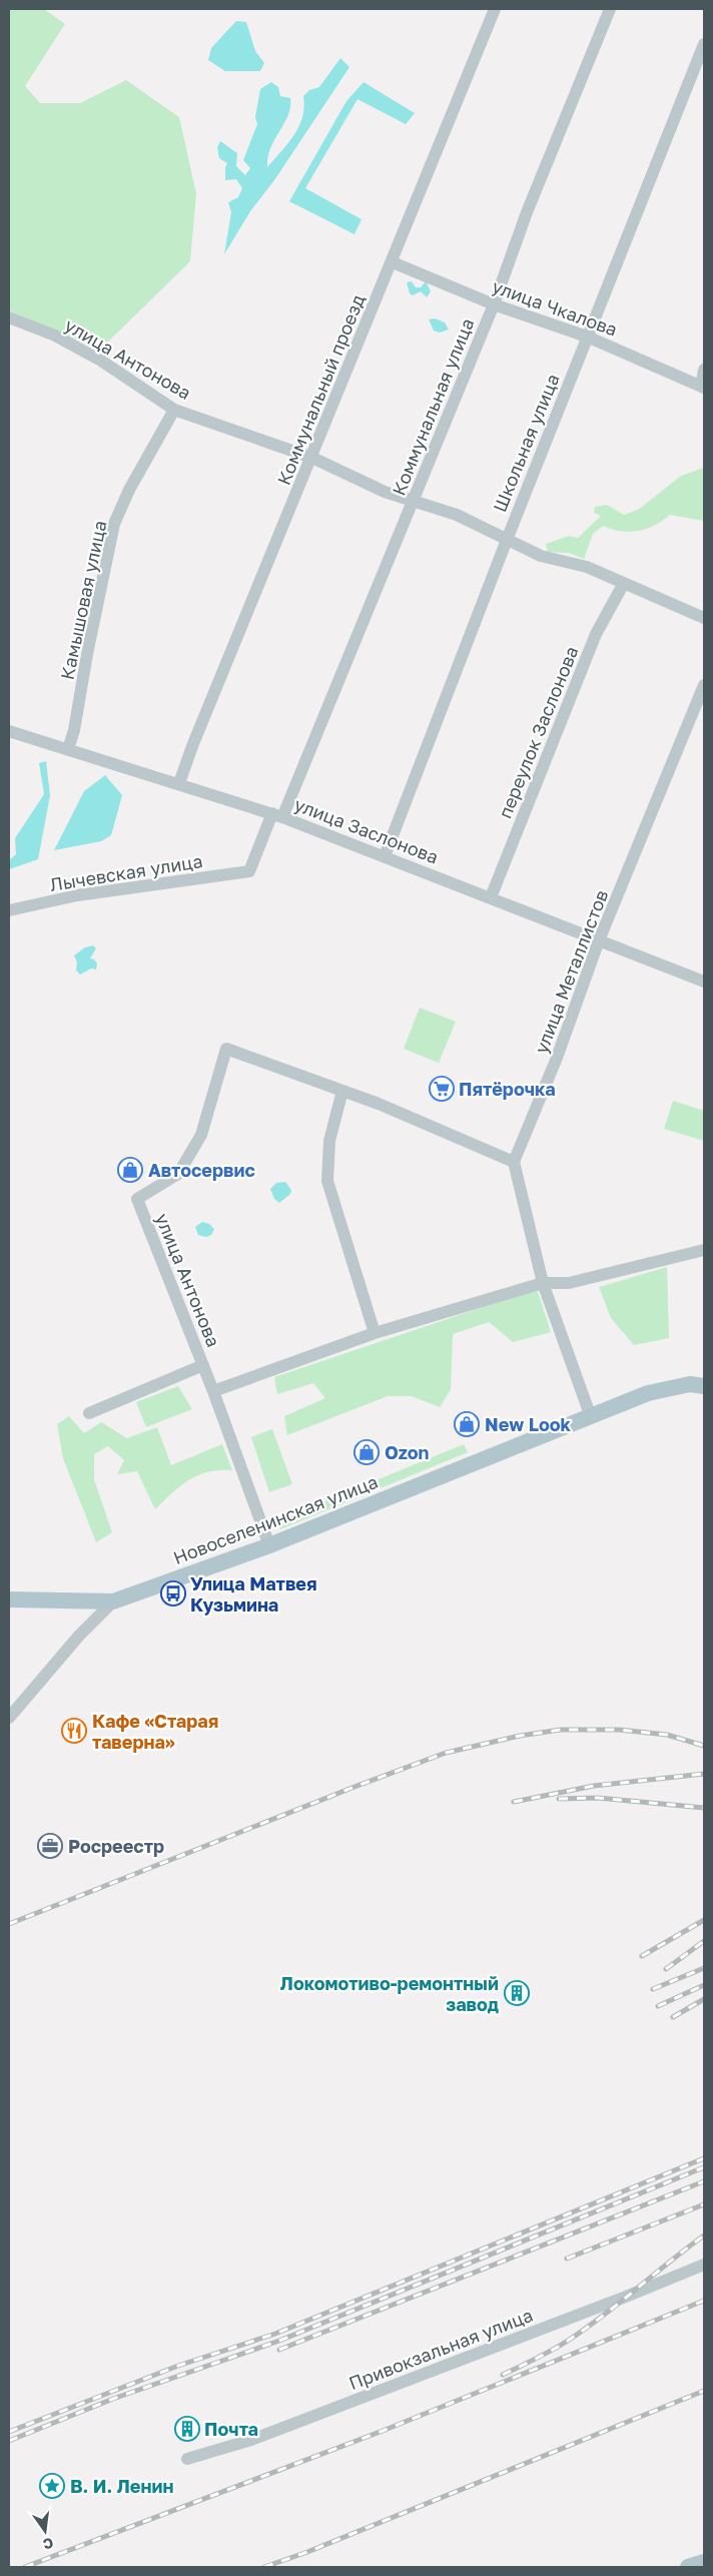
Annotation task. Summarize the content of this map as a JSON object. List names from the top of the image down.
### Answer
{
  "streets": {
    "main road": ["Новоселенинская улица"],
    "street": [
      "улица Чкалова",
      "улица Антонова",
      "Коммунальный проезд",
      "Коммунальная улица",
      "Школьная улица",
      "Камышовая улица",
      "переулок Заслонова",
      "улица Заслонова",
      "Лычевская улица",
      "улица Металлистов",
      "Привокзальная улица"
    ]
  },
  "crossings": [
    ["улица Чкалова", "Коммунальный проезд"],
    ["улица Чкалова", "Коммунальная улица"],
    ["улица Чкалова", "Школьная улица"],
    ["улица Антонова", "Коммунальный проезд"],
    ["улица Антонова", "Коммунальная улица"],
    ["улица Антонова", "Школьная улица"],
    ["улица Антонова", "Камышовая улица"],
    ["улица Антонова", "переулок Заслонова"],
    ["улица Антонова", "Новоселенинская улица"],
    ["Коммунальный проезд", "улица Заслонова"],
    ["Коммунальная улица", "улица Заслонова"],
    ["Коммунальная улица", "Лычевская улица"],
    ["Школьная улица", "улица Заслонова"],
    ["Камышовая улица", "улица Заслонова"],
    ["переулок Заслонова", "улица Заслонова"],
    ["улица Заслонова", "улица Металлистов"]
  ],
  "places": {
    "supermarket": ["Пятёрочка"],
    "shop": ["Автосервис", "New Look", "Ozon"],
    "bus stop": ["Улица Матвея Кузьмина"],
    "restaurant": ["Кафе «Старая таверна»"],
    "office": ["Росреестр"],
    "building": ["Локомотиво-ремонтный завод", "Почта"],
    "place": ["В. И. Ленин"]
  },
  "north": "bottom"
}
